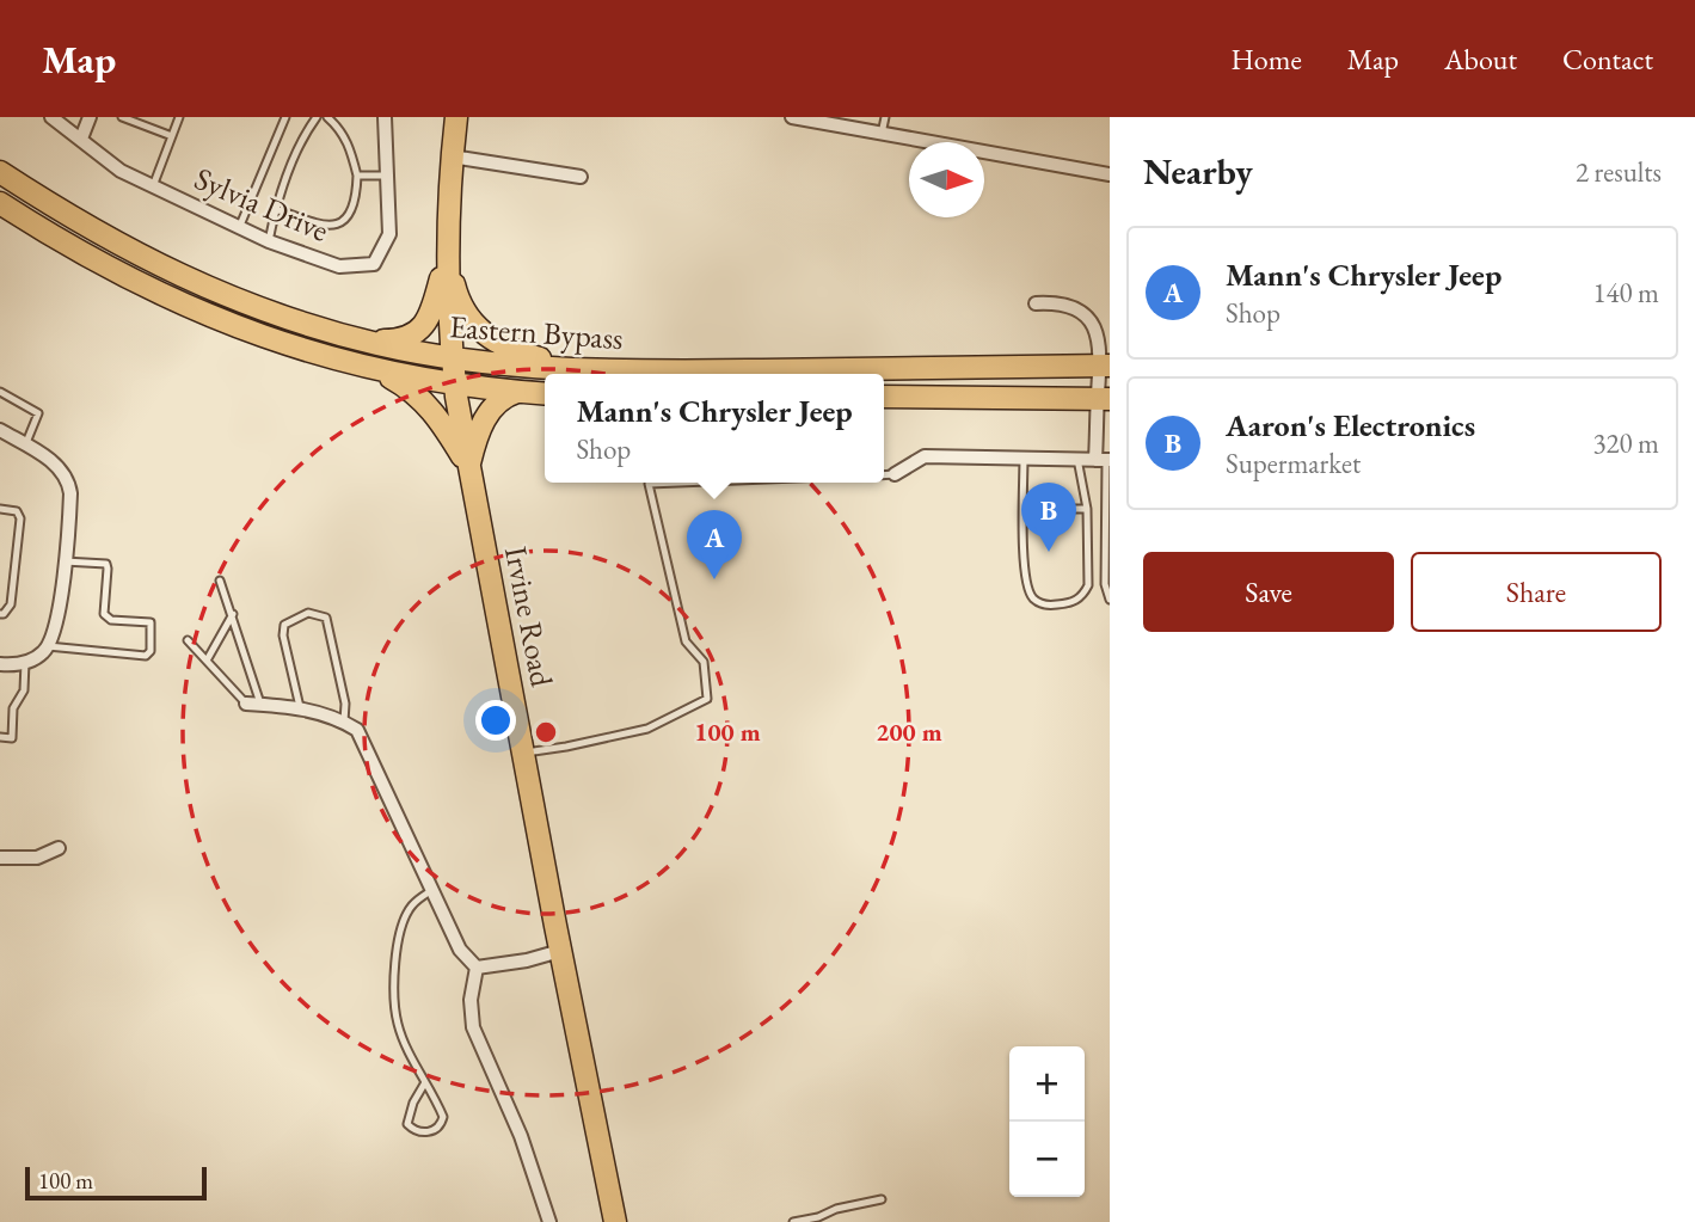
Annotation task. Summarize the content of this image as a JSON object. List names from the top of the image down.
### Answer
{
  "streets": {
    "main road": ["Eastern Bypass", "Irvine Road"],
    "street": ["Sylvia Drive"]
  },
  "crossings": [
    ["Eastern Bypass", "Irvine Road"]
  ],
  "scale_bar": "100 m",
  "north": "right",
  "page": {
    "header": "Map",
    "nav": [
      "Home",
      "Map",
      "About",
      "Contact"
    ],
    "heading": ["Nearby", "2 results"],
    "list": [
      {
        "mark": "A",
        "name": "Mann's Chrysler Jeep",
        "note": "Shop",
        "value": "140 m"
      },
      {
        "mark": "B",
        "name": "Aaron's Electronics",
        "note": "Supermarket",
        "value": "320 m"
      }
    ],
    "popup": ["Mann's Chrysler Jeep", "Shop"],
    "pins": ["B", "A"],
    "buttons": ["Save", "Share"],
    "map_buttons": ["+", "−"],
    "scale": "100 m"
  },
  "rings": ["100 m", "200 m"]
}
